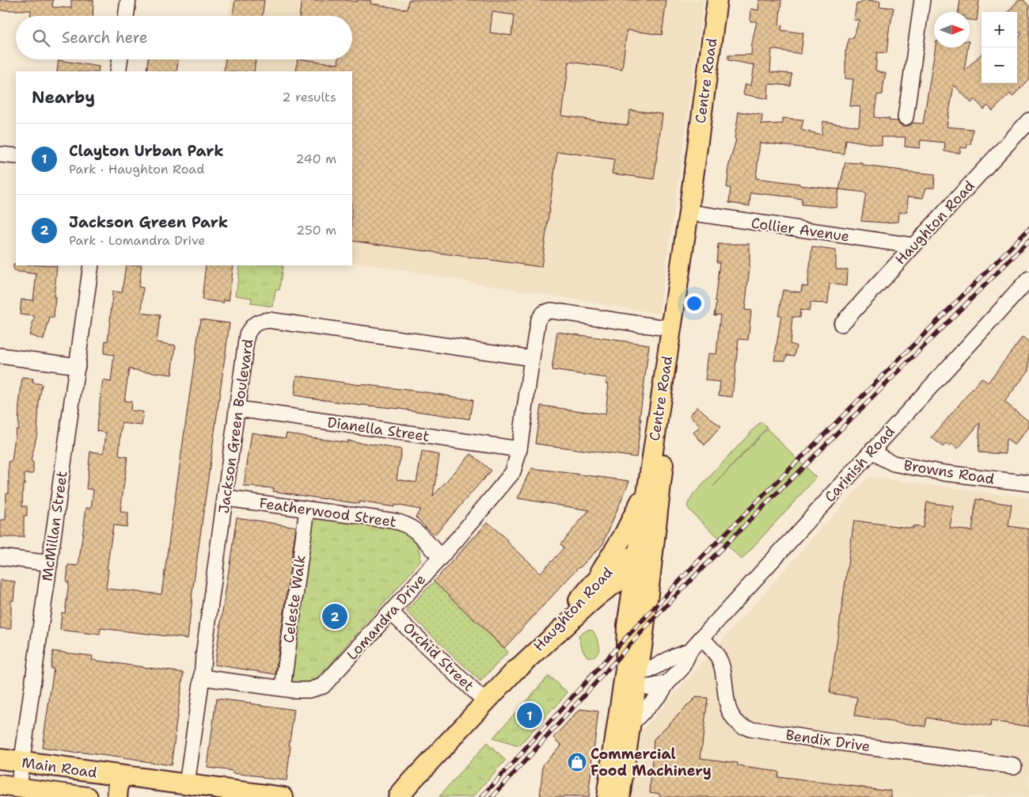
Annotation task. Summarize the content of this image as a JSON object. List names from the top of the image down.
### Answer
{
  "streets": {
    "main road": ["Centre Road", "Haughton Road", "Main Road"],
    "street": [
      "Collier Avenue",
      "Jackson Green Boulevard",
      "Dianella Street",
      "Carinish Road",
      "Browns Road",
      "Featherwood Street",
      "McMillan Street",
      "Celeste Walk",
      "Lomandra Drive",
      "Orchid Street",
      "Bendix Drive"
    ]
  },
  "crossings": [
    ["Centre Road", "Haughton Road"],
    ["Centre Road", "Collier Avenue"],
    ["Centre Road", "Carinish Road"],
    ["Centre Road", "Lomandra Drive"],
    ["Haughton Road", "Collier Avenue"],
    ["Haughton Road", "Orchid Street"],
    ["Jackson Green Boulevard", "Dianella Street"],
    ["Jackson Green Boulevard", "Featherwood Street"],
    ["Jackson Green Boulevard", "Lomandra Drive"],
    ["Jackson Green Boulevard", "Main Road"],
    ["Dianella Street", "Lomandra Drive"],
    ["Carinish Road", "Browns Road"],
    ["Carinish Road", "Bendix Drive"],
    ["Featherwood Street", "Celeste Walk"],
    ["Featherwood Street", "Lomandra Drive"],
    ["McMillan Street", "Main Road"],
    ["Celeste Walk", "Lomandra Drive"],
    ["Lomandra Drive", "Orchid Street"]
  ],
  "places": {
    "shop": ["Commercial Food Machinery"]
  },
  "north": "right",
  "page": {
    "map_buttons": ["+", "−"],
    "search": "Search here",
    "heading": ["Nearby", "2 results"],
    "list": [
      {
        "mark": "1",
        "name": "Clayton Urban Park",
        "note": "Park · Haughton Road",
        "value": "240 m"
      },
      {
        "mark": "2",
        "name": "Jackson Green Park",
        "note": "Park · Lomandra Drive",
        "value": "250 m"
      }
    ],
    "pins": ["2", "1"]
  }
}
